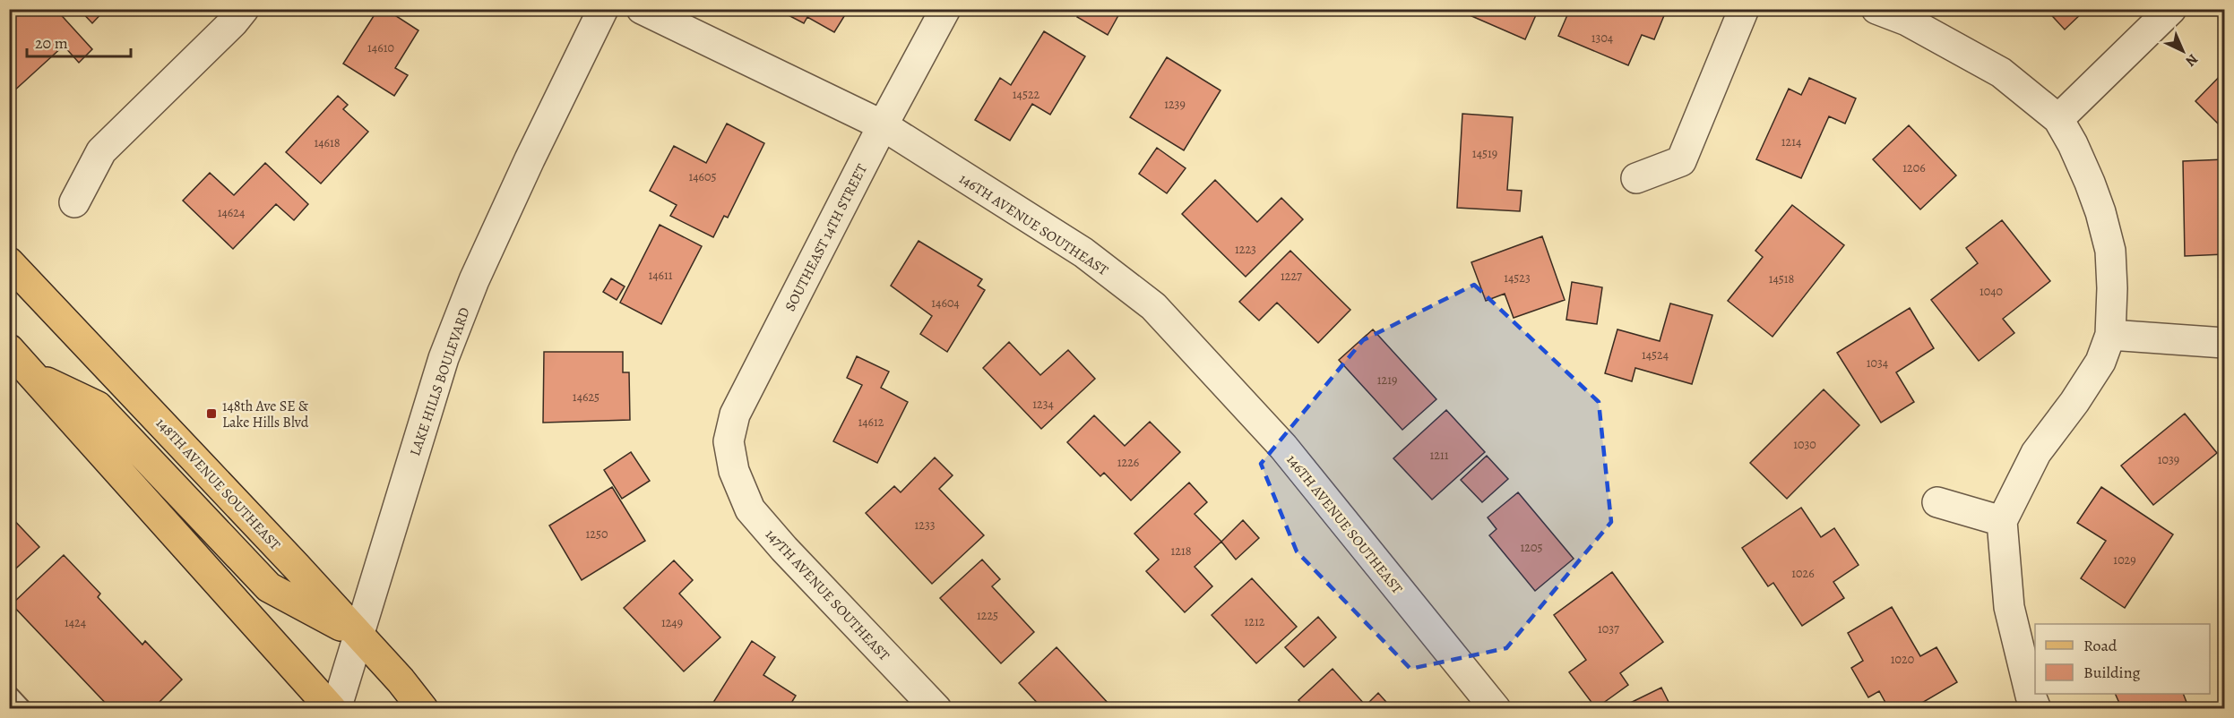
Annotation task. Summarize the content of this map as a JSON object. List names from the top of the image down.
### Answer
{
  "streets": {
    "main road": ["148TH AVENUE SOUTHEAST"],
    "street": [
      "146TH AVENUE SOUTHEAST",
      "SOUTHEAST 14TH STREET",
      "LAKE HILLS BOULEVARD",
      "147TH AVENUE SOUTHEAST"
    ]
  },
  "crossings": [
    ["146TH AVENUE SOUTHEAST", "SOUTHEAST 14TH STREET"],
    ["SOUTHEAST 14TH STREET", "147TH AVENUE SOUTHEAST"],
    ["LAKE HILLS BOULEVARD", "148TH AVENUE SOUTHEAST"]
  ],
  "places": {
    "transit": ["148th Ave SE & Lake Hills Blvd"]
  },
  "house_numbers": [
    "1304",
    "14610",
    "14522",
    "1239",
    "1214",
    "14618",
    "14519",
    "1206",
    "14605",
    "14624",
    "1223",
    "14611",
    "1227",
    "14523",
    "14518",
    "1040",
    "14604",
    "14524",
    "1034",
    "1219",
    "14625",
    "1234",
    "14612",
    "1030",
    "1211",
    "1039",
    "1226",
    "1233",
    "1250",
    "1205",
    "1218",
    "1029",
    "1026",
    "1225",
    "1212",
    "1424",
    "1249",
    "1037",
    "1020"
  ],
  "legend": ["Road", "Building"],
  "scale_bar": "20 m",
  "north": "bottom right"
}
